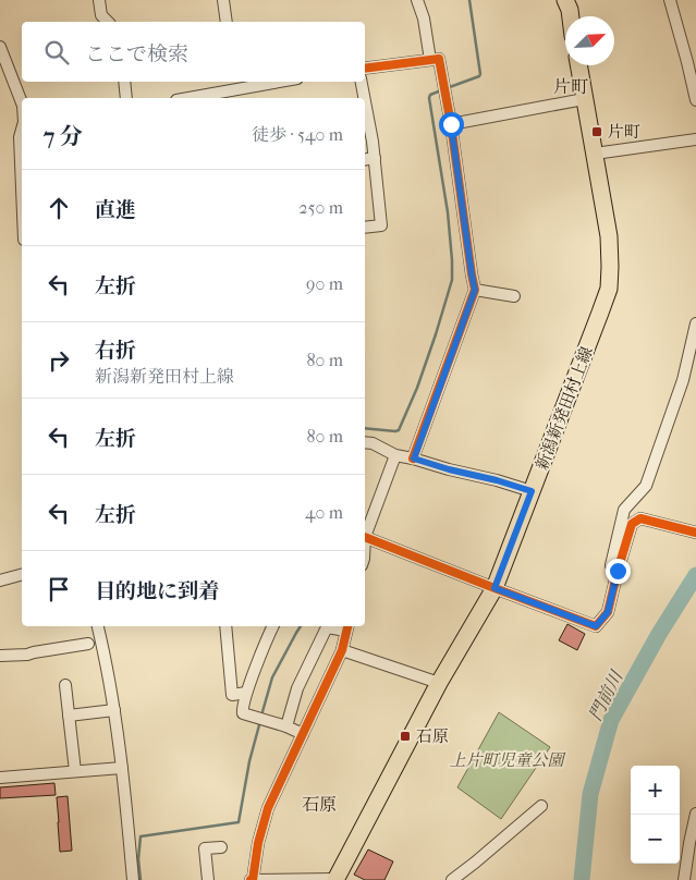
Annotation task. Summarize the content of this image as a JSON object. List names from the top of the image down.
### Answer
{
  "streets": {
    "main road": ["新潟新発田村上線"]
  },
  "districts": ["片町", "石原"],
  "water": ["門前川"],
  "parks": ["上片町児童公園"],
  "places": {
    "transit": ["片町", "石原"]
  },
  "north": "top right",
  "page": {
    "search": "ここで検索",
    "heading": ["7 分", "徒歩 · 540 m"],
    "list": [
      ["直進", "250 m"],
      ["左折", "90 m"],
      ["右折", "新潟新発田村上線", "80 m"],
      ["左折", "80 m"],
      ["左折", "40 m"],
      "目的地に到着"
    ],
    "map_buttons": ["+", "−"]
  }
}
